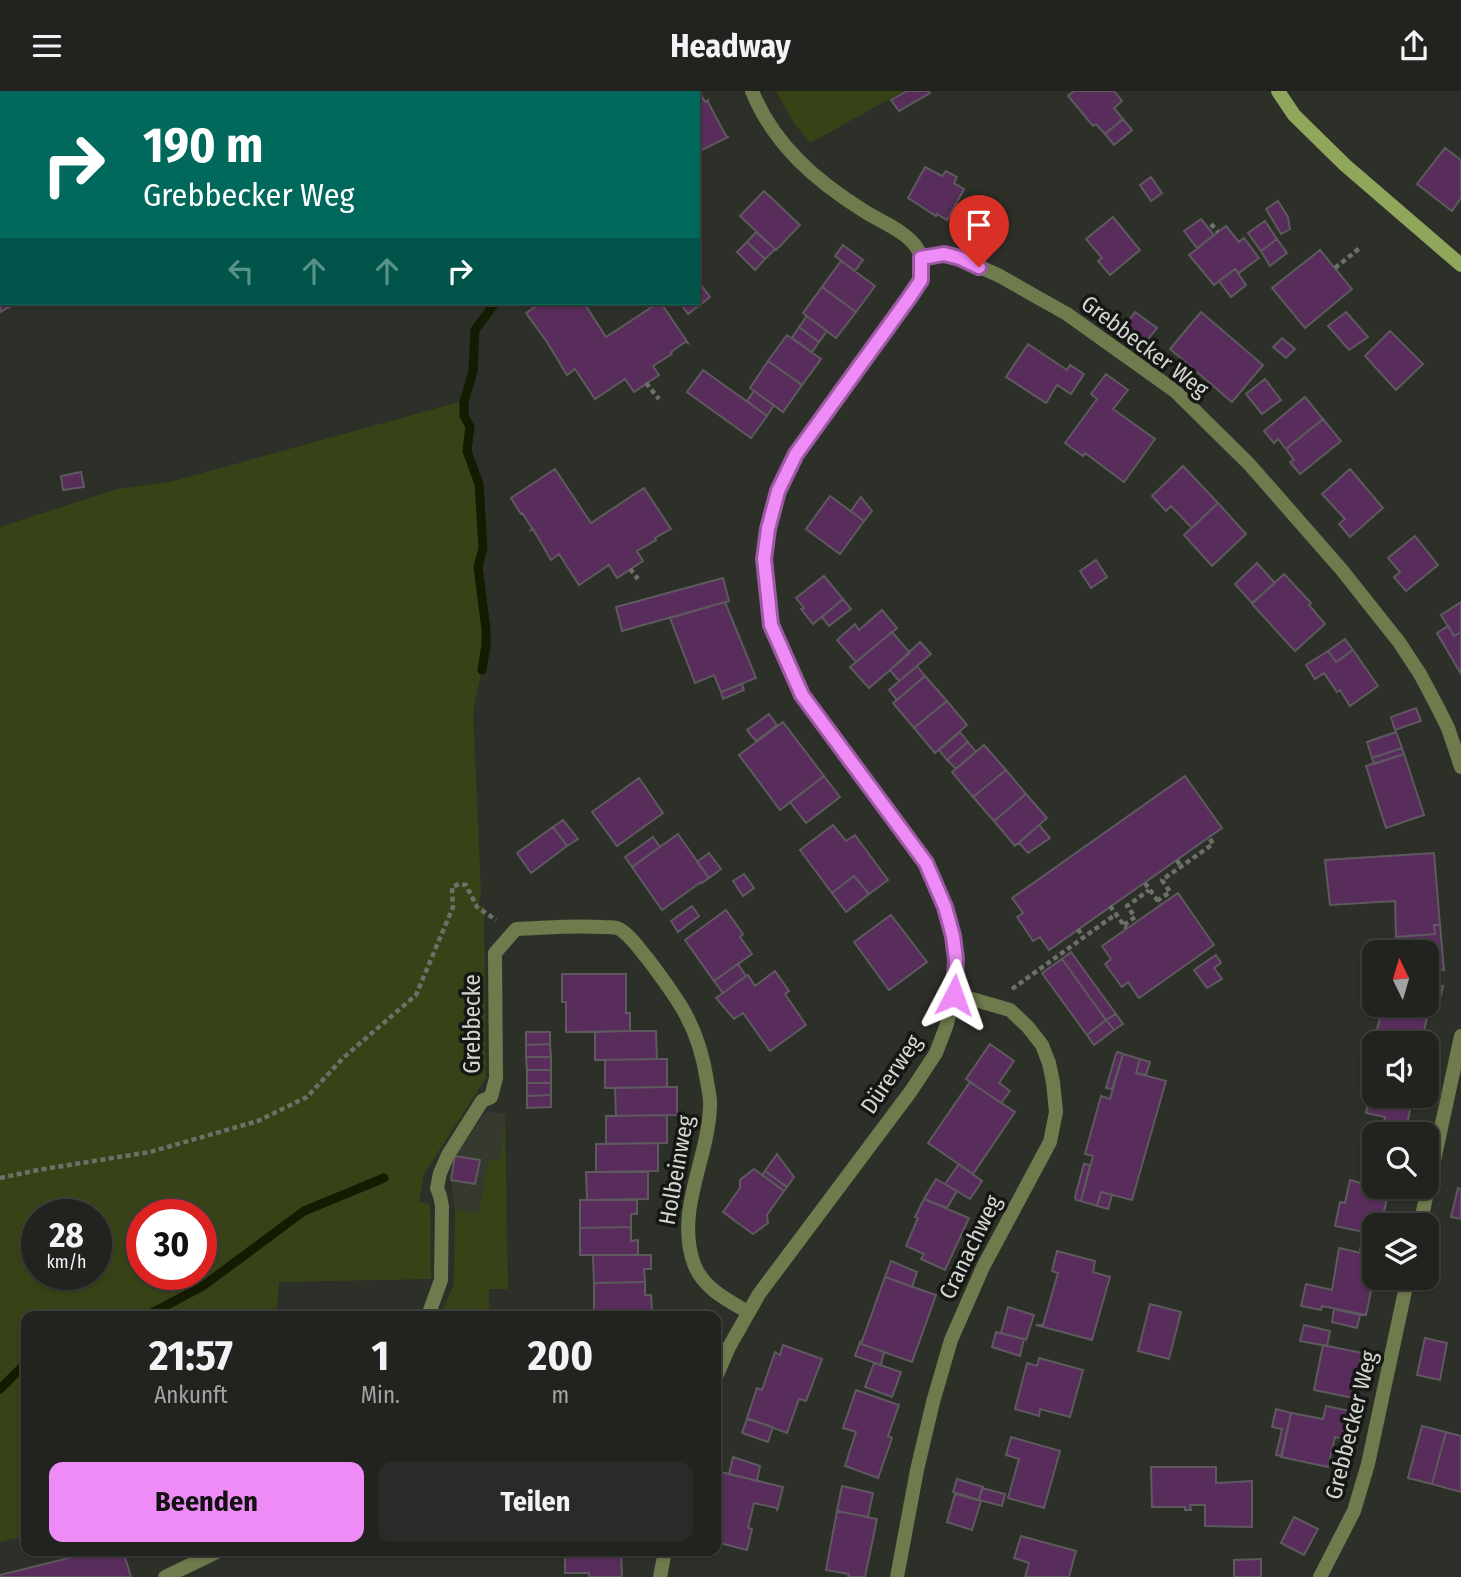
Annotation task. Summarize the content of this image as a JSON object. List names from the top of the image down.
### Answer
{
  "streets": {
    "street": [
      "Grebbecker Weg",
      "Grebbecke",
      "Dürerweg",
      "Holbeinweg",
      "Cranachweg"
    ]
  },
  "crossings": [
    ["Grebbecker Weg", "Dürerweg"],
    ["Grebbecke", "Holbeinweg"],
    ["Dürerweg", "Holbeinweg"],
    ["Dürerweg", "Cranachweg"]
  ],
  "north": "top",
  "page": {
    "header": "Headway",
    "turn": ["190 m", "Grebbecker Weg"],
    "speed": "28 km/h",
    "limit": "30",
    "eta": [
      "21:57",
      "Ankunft",
      "1",
      "Min.",
      "200",
      "m"
    ],
    "buttons": ["Beenden", "Teilen"]
  }
}
